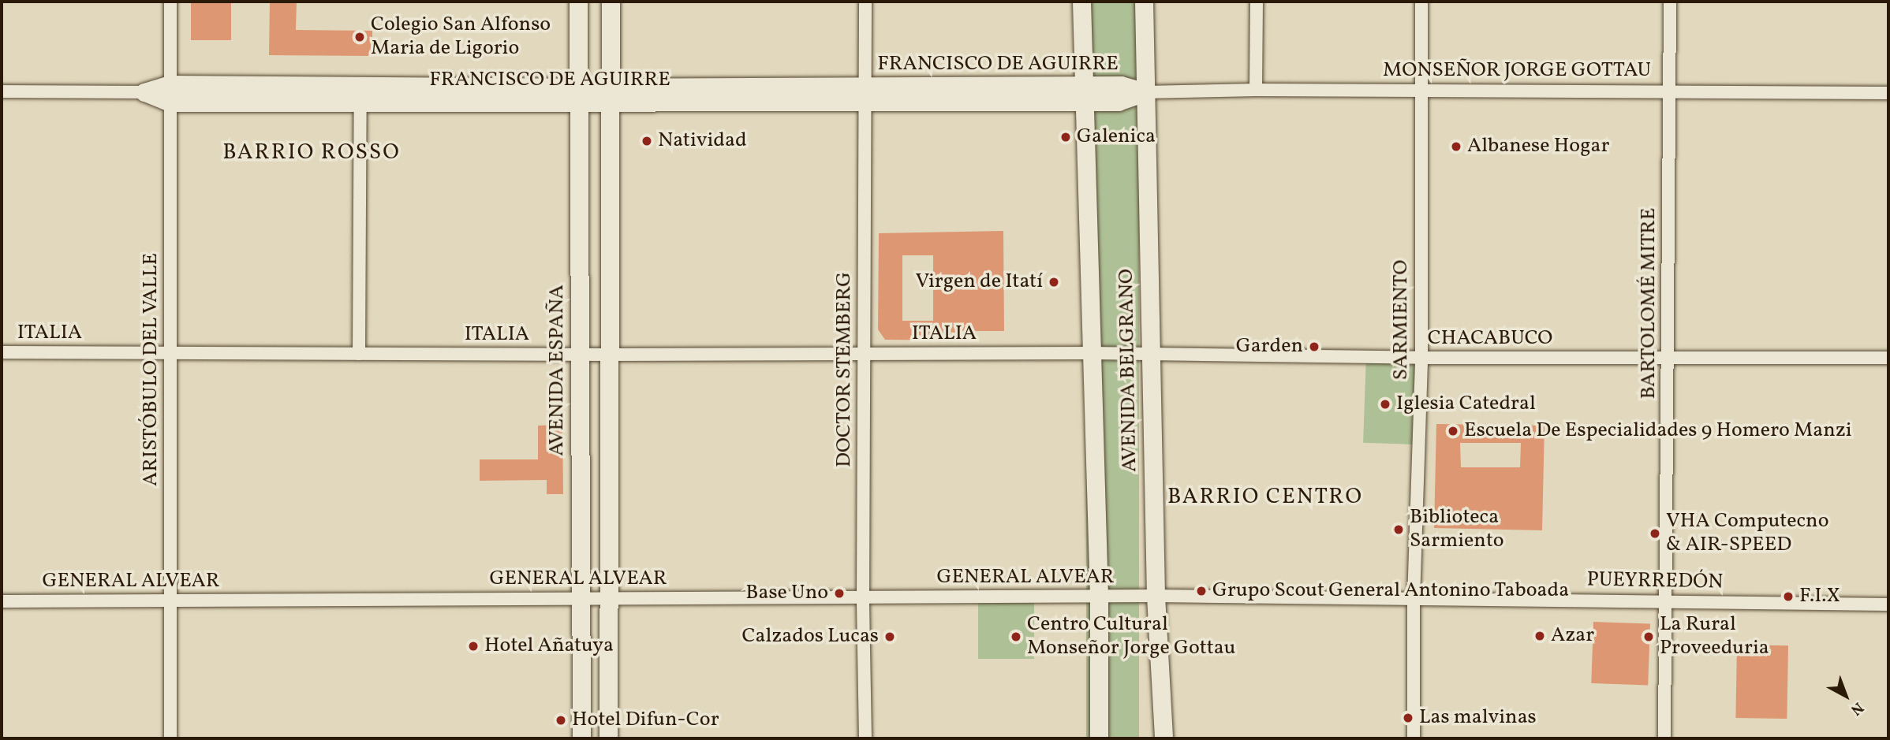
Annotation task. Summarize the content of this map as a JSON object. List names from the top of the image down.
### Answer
{
  "streets": {
    "street": [
      "FRANCISCO DE AGUIRRE",
      "MONSEÑOR JORGE GOTTAU",
      "BARTOLOMÉ MITRE",
      "SARMIENTO",
      "ITALIA",
      "CHACABUCO",
      "ARISTÓBULO DEL VALLE",
      "DOCTOR STEMBERG",
      "AVENIDA ESPAÑA",
      "AVENIDA BELGRANO",
      "GENERAL ALVEAR",
      "PUEYRREDÓN"
    ]
  },
  "crossings": [
    ["FRANCISCO DE AGUIRRE", "MONSEÑOR JORGE GOTTAU"],
    ["FRANCISCO DE AGUIRRE", "ARISTÓBULO DEL VALLE"],
    ["FRANCISCO DE AGUIRRE", "DOCTOR STEMBERG"],
    ["FRANCISCO DE AGUIRRE", "AVENIDA ESPAÑA"],
    ["FRANCISCO DE AGUIRRE", "AVENIDA BELGRANO"],
    ["MONSEÑOR JORGE GOTTAU", "BARTOLOMÉ MITRE"],
    ["MONSEÑOR JORGE GOTTAU", "SARMIENTO"],
    ["MONSEÑOR JORGE GOTTAU", "AVENIDA BELGRANO"],
    ["BARTOLOMÉ MITRE", "CHACABUCO"],
    ["BARTOLOMÉ MITRE", "PUEYRREDÓN"],
    ["SARMIENTO", "CHACABUCO"],
    ["SARMIENTO", "PUEYRREDÓN"],
    ["ITALIA", "CHACABUCO"],
    ["ITALIA", "ARISTÓBULO DEL VALLE"],
    ["ITALIA", "DOCTOR STEMBERG"],
    ["ITALIA", "AVENIDA ESPAÑA"],
    ["ITALIA", "AVENIDA BELGRANO"],
    ["CHACABUCO", "AVENIDA BELGRANO"],
    ["ARISTÓBULO DEL VALLE", "GENERAL ALVEAR"],
    ["DOCTOR STEMBERG", "GENERAL ALVEAR"],
    ["AVENIDA ESPAÑA", "GENERAL ALVEAR"],
    ["AVENIDA BELGRANO", "GENERAL ALVEAR"],
    ["AVENIDA BELGRANO", "PUEYRREDÓN"],
    ["GENERAL ALVEAR", "PUEYRREDÓN"]
  ],
  "districts": ["BARRIO ROSSO", "BARRIO CENTRO"],
  "places": [
    "Colegio San Alfonso Maria de Ligorio",
    "Galenica",
    "Natividad",
    "Albanese Hogar",
    "Virgen de Itatí",
    "Garden",
    "Iglesia Catedral",
    "Escuela De Especialidades 9 Homero Manzi",
    "Biblioteca Sarmiento",
    "VHA Computecno & AIR-SPEED",
    "Grupo Scout General Antonino Taboada",
    "Base Uno",
    "F.I.X",
    "Azar",
    "Calzados Lucas",
    "Centro Cultural Monseñor Jorge Gottau",
    "La Rural Proveeduria",
    "Hotel Añatuya",
    "Las malvinas",
    "Hotel Difun-Cor"
  ],
  "north": "bottom right"
}
